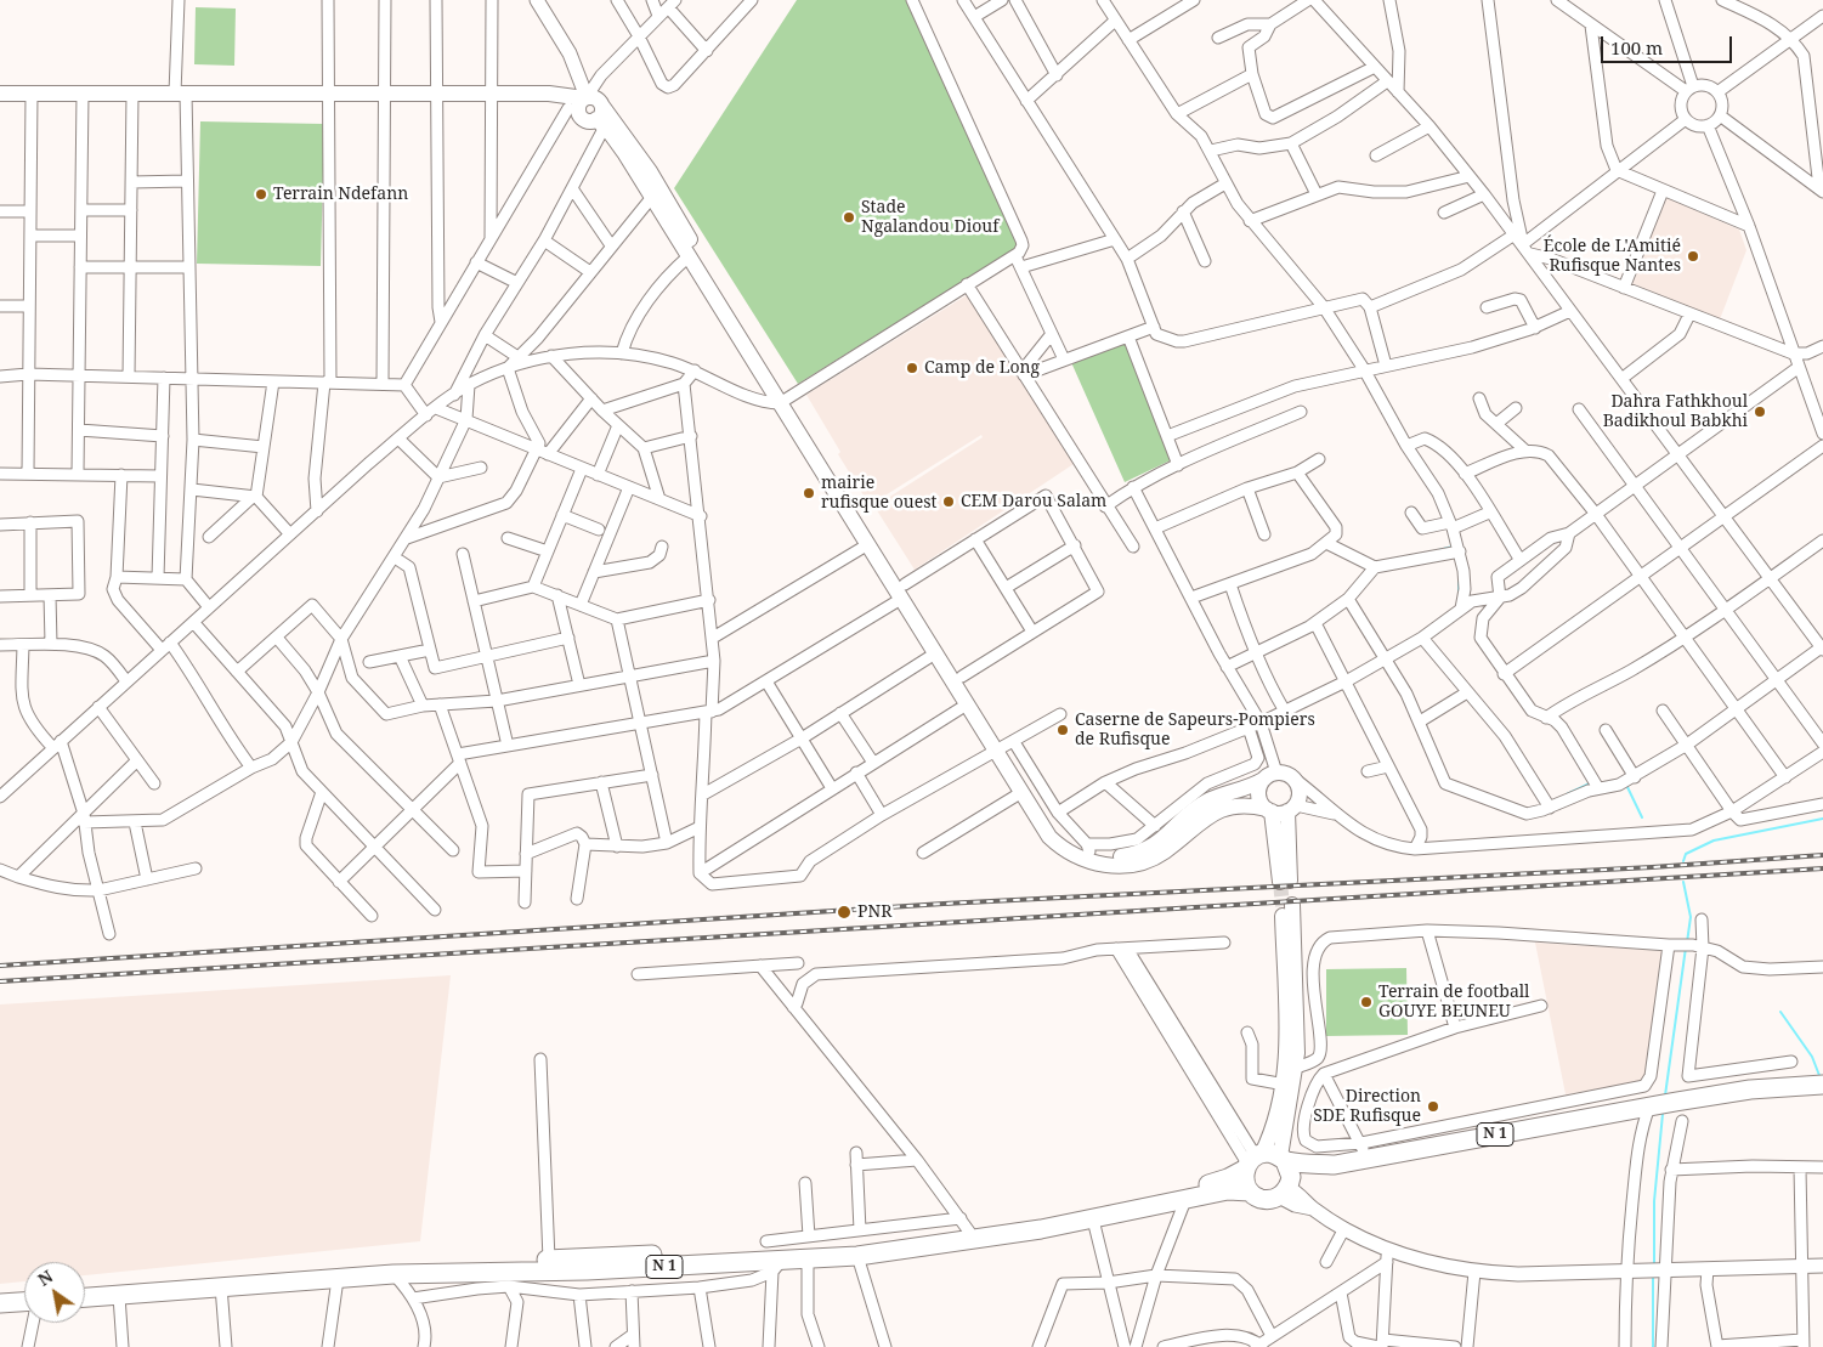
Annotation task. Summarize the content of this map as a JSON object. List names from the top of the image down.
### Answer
{
  "streets": {
    "highway": ["N 1"]
  },
  "places": [
    "Terrain Ndefann",
    "Stade Ngalandou Diouf",
    "École de L'Amitié Rufisque Nantes",
    "Camp de Long",
    "Dahra Fathkhoul Badikhoul Babkhi",
    "mairie rufisque ouest",
    "CEM Darou Salam",
    "Caserne de Sapeurs-Pompiers de Rufisque",
    "PNR",
    "Terrain de football GOUYE BEUNEU",
    "Direction SDE Rufisque"
  ],
  "scale_bar": "100 m",
  "north": "top left"
}
